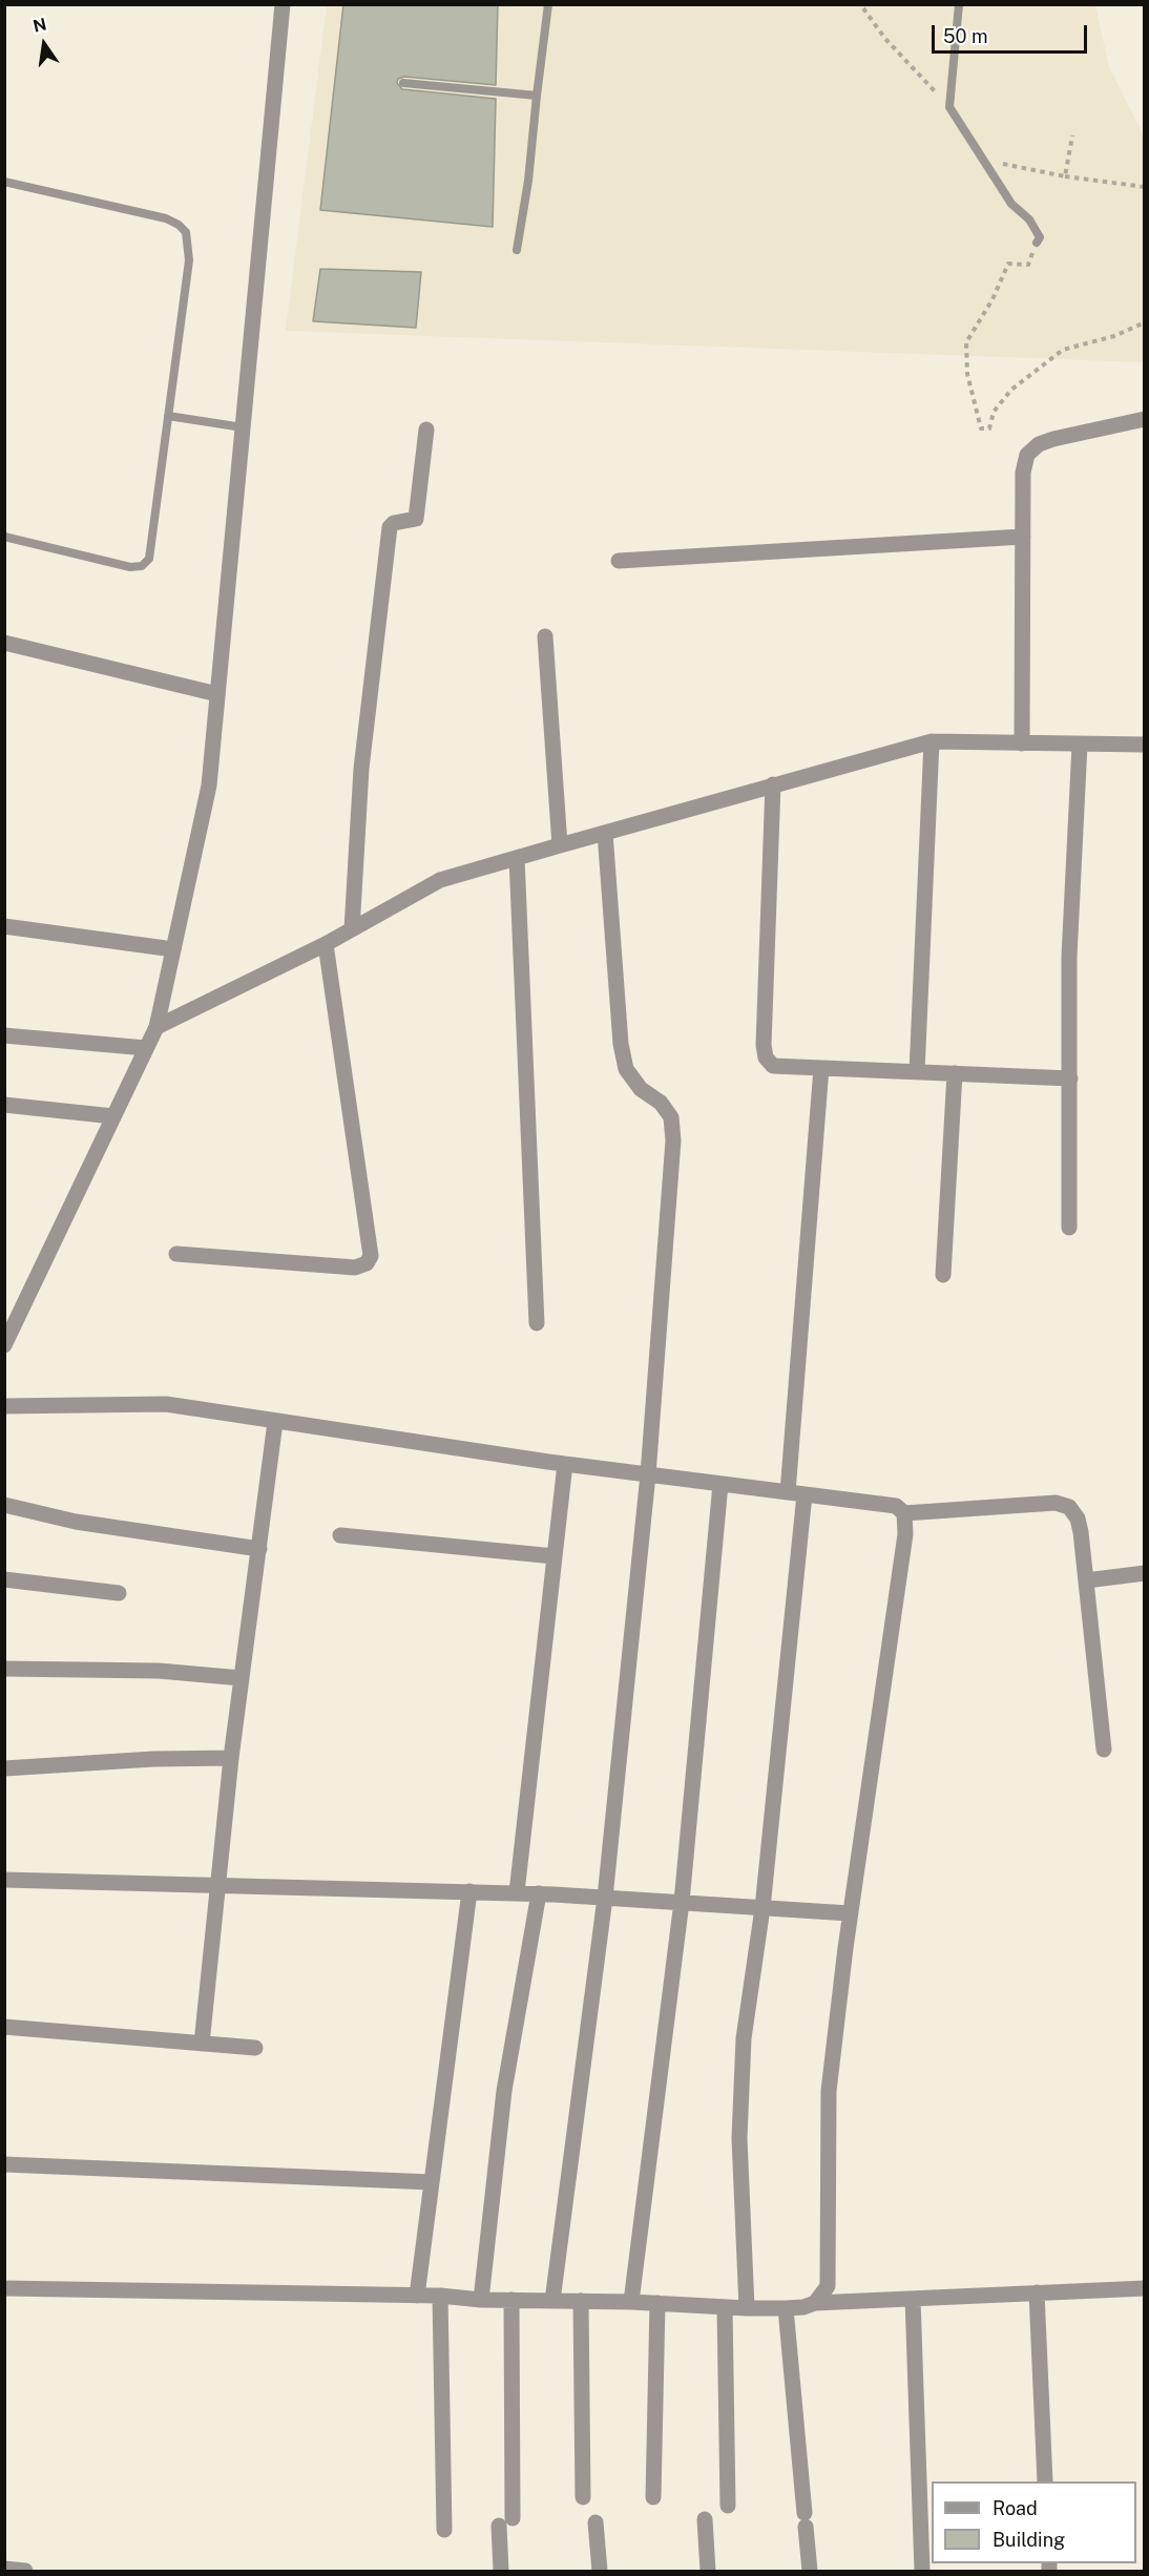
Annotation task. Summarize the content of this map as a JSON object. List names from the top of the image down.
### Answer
{
  "legend": ["Road", "Building"],
  "scale_bar": "50 m",
  "north": "top"
}
